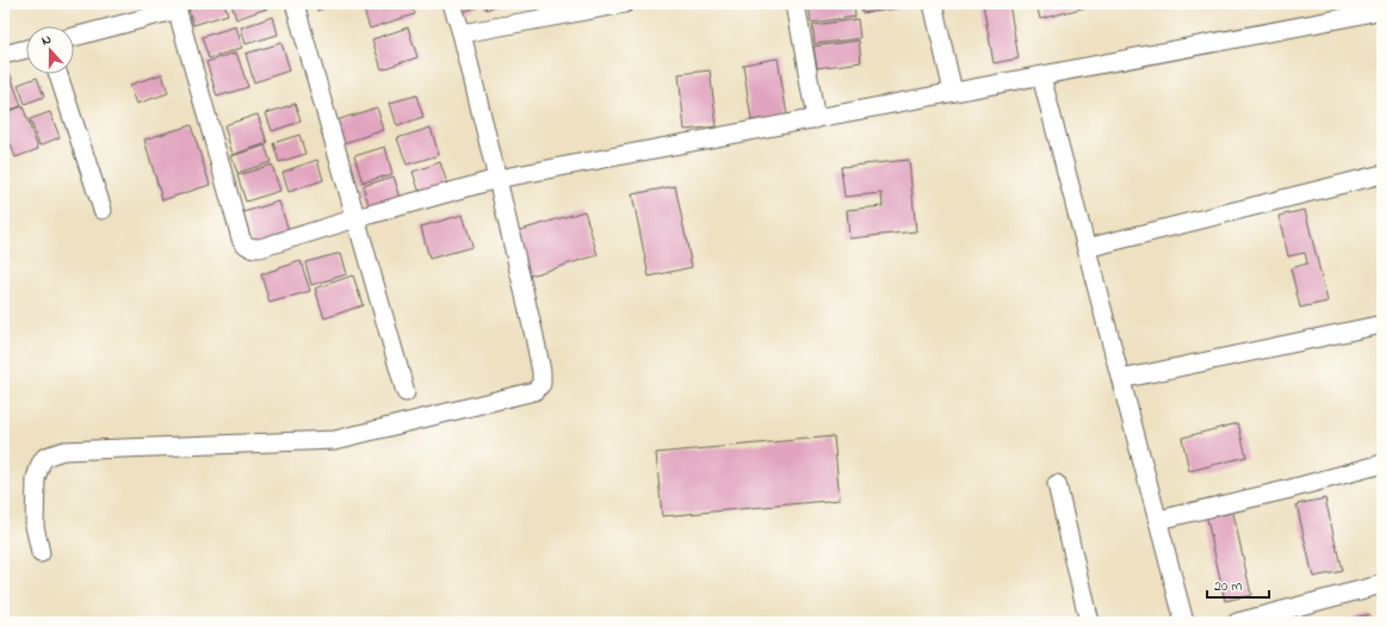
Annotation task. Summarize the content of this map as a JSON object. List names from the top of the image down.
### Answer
{
  "scale_bar": "20 m",
  "north": "top"
}
